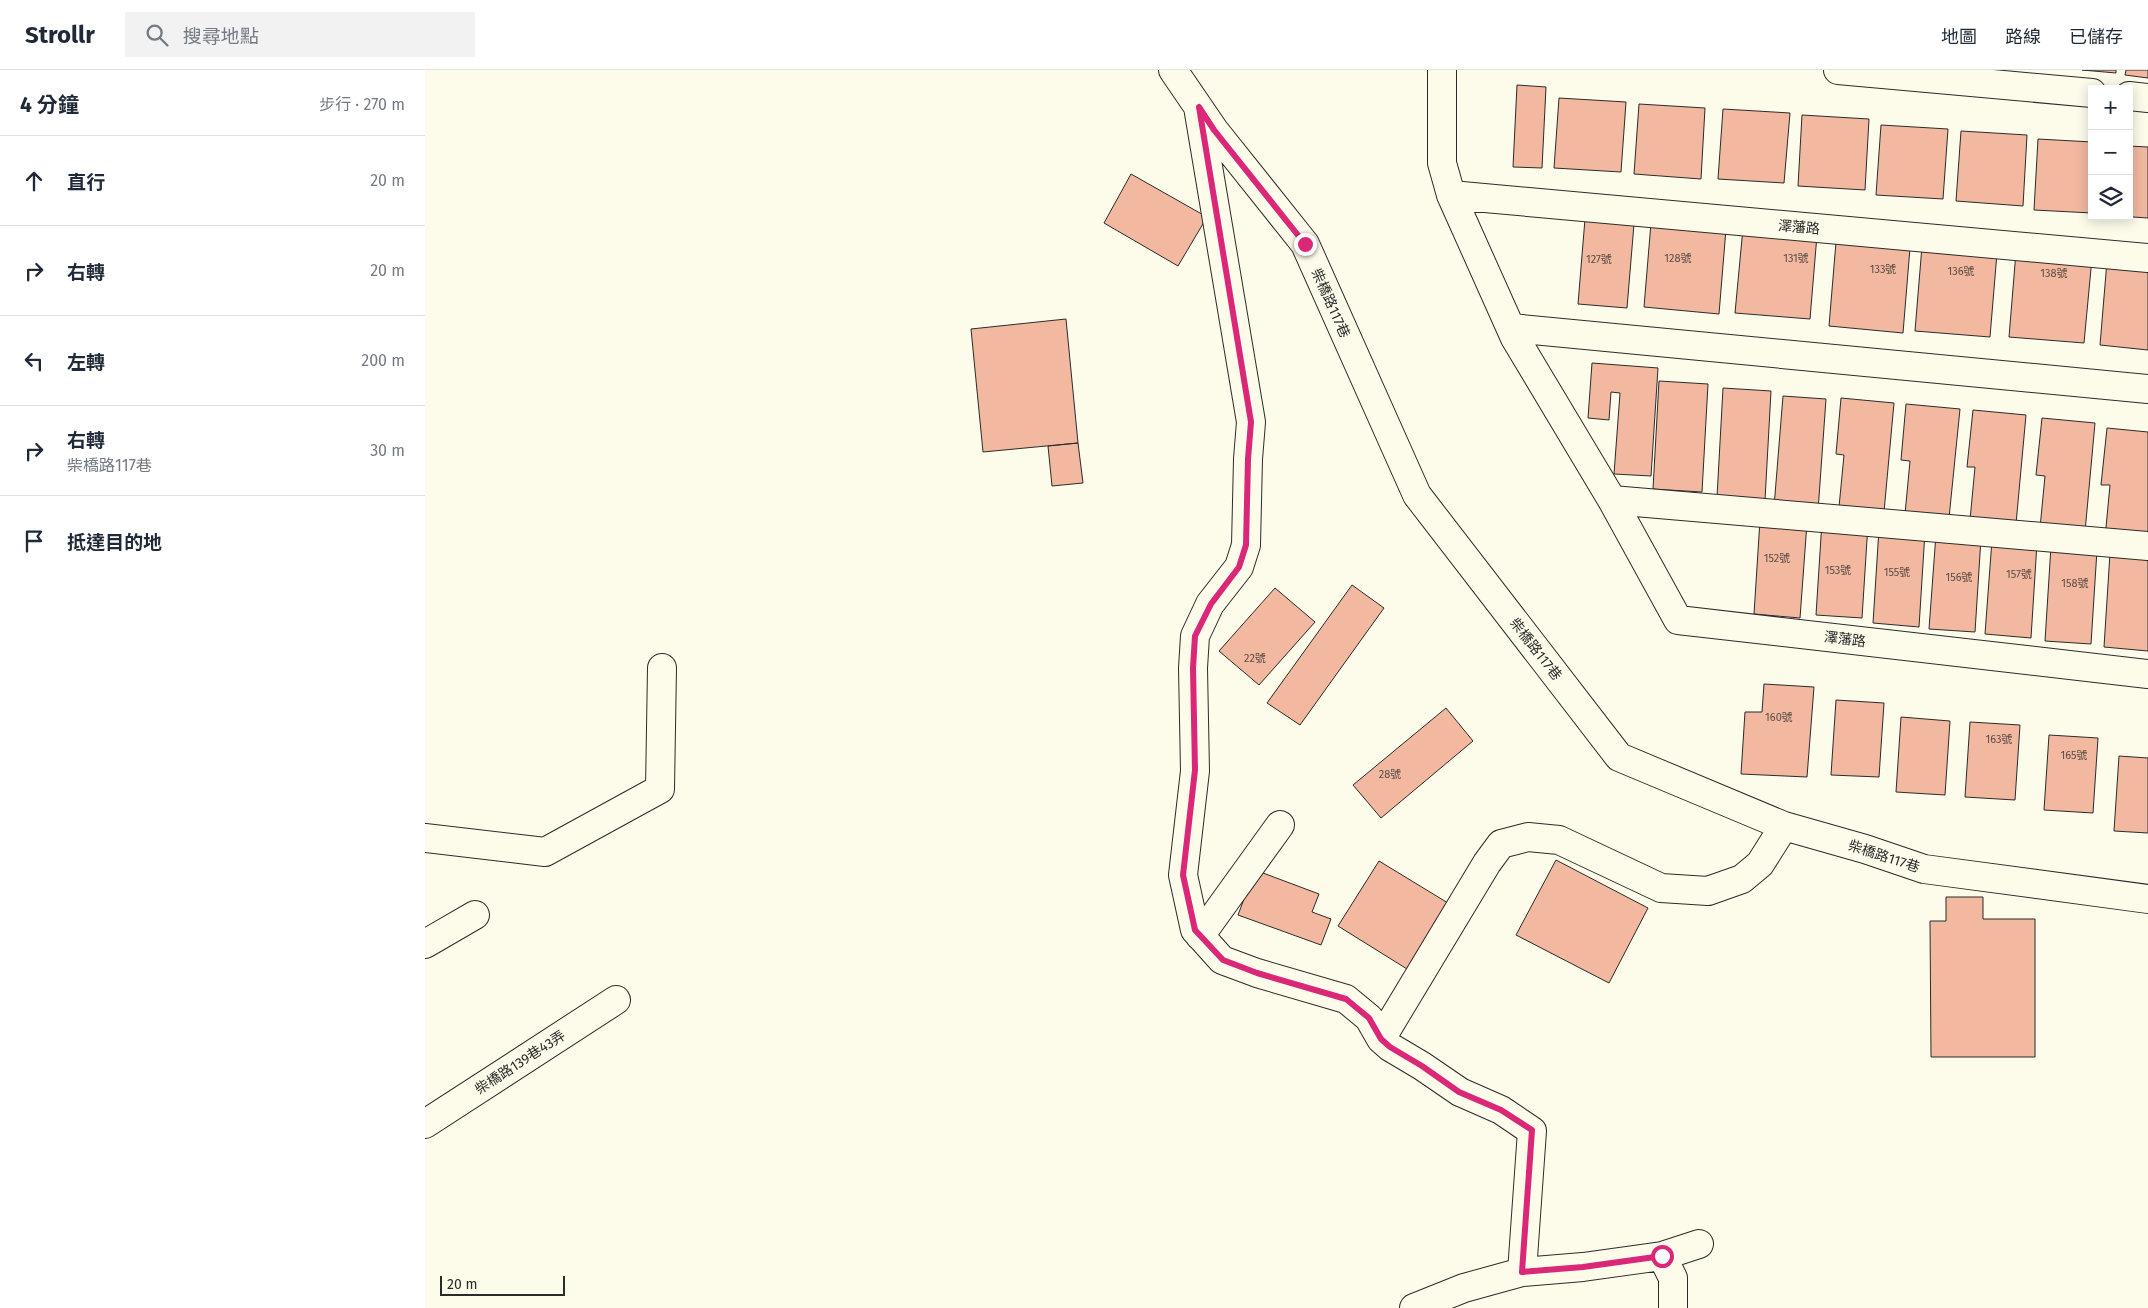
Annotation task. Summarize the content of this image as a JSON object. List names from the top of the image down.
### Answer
{
  "streets": {
    "street": ["澤藩路", "柴橋路117巷", "柴橋路139巷43弄"]
  },
  "house_numbers": [
    "128號",
    "131號",
    "127號",
    "133號",
    "136號",
    "138號",
    "152號",
    "153號",
    "155號",
    "157號",
    "156號",
    "158號",
    "22號",
    "160號",
    "163號",
    "165號",
    "28號"
  ],
  "scale_bar": "20 m",
  "page": {
    "header": "Strollr",
    "search": "搜尋地點",
    "nav": ["地圖", "路線", "已儲存"],
    "heading": ["4 分鐘", "步行 · 270 m"],
    "map_buttons": ["+", "−"],
    "list": [
      ["直行", "20 m"],
      ["右轉", "20 m"],
      ["左轉", "200 m"],
      ["右轉", "柴橋路117巷", "30 m"],
      "抵達目的地"
    ],
    "scale": "20 m"
  }
}
